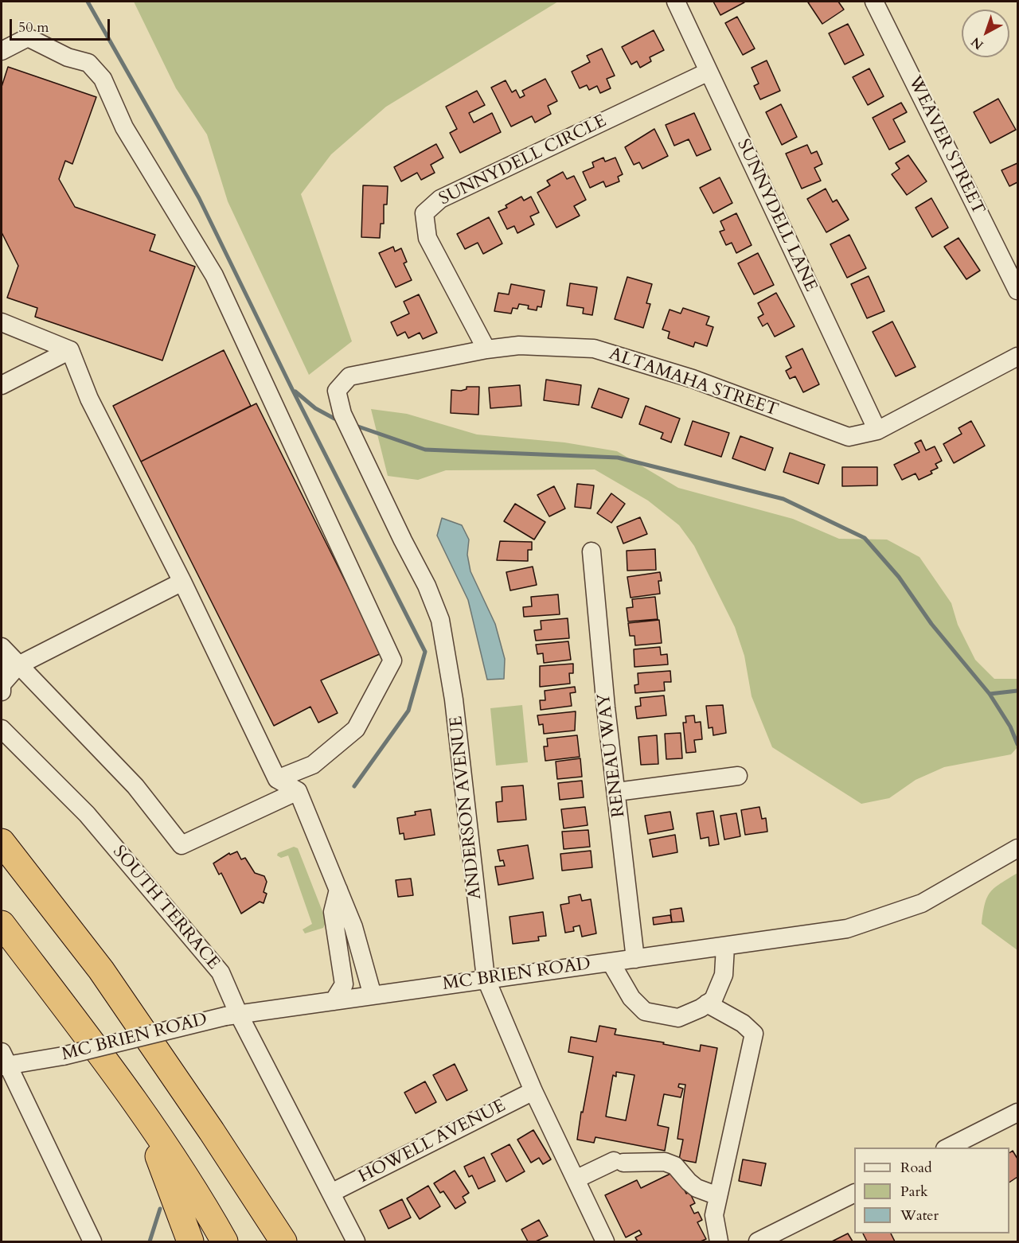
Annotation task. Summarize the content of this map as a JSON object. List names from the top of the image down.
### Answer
{
  "streets": {
    "street": [
      "WEAVER STREET",
      "SUNNYDELL CIRCLE",
      "SUNNYDELL LANE",
      "ALTAMAHA STREET",
      "RENEAU WAY",
      "ANDERSON AVENUE",
      "SOUTH TERRACE",
      "MC BRIEN ROAD",
      "HOWELL AVENUE"
    ]
  },
  "crossings": [
    ["SUNNYDELL CIRCLE", "SUNNYDELL LANE"],
    ["SUNNYDELL CIRCLE", "ALTAMAHA STREET"],
    ["SUNNYDELL LANE", "ALTAMAHA STREET"],
    ["ALTAMAHA STREET", "ANDERSON AVENUE"],
    ["RENEAU WAY", "MC BRIEN ROAD"],
    ["ANDERSON AVENUE", "MC BRIEN ROAD"],
    ["ANDERSON AVENUE", "HOWELL AVENUE"],
    ["SOUTH TERRACE", "MC BRIEN ROAD"],
    ["SOUTH TERRACE", "HOWELL AVENUE"]
  ],
  "legend": ["Road", "Park", "Water"],
  "scale_bar": "50 m",
  "north": "bottom left"
}
